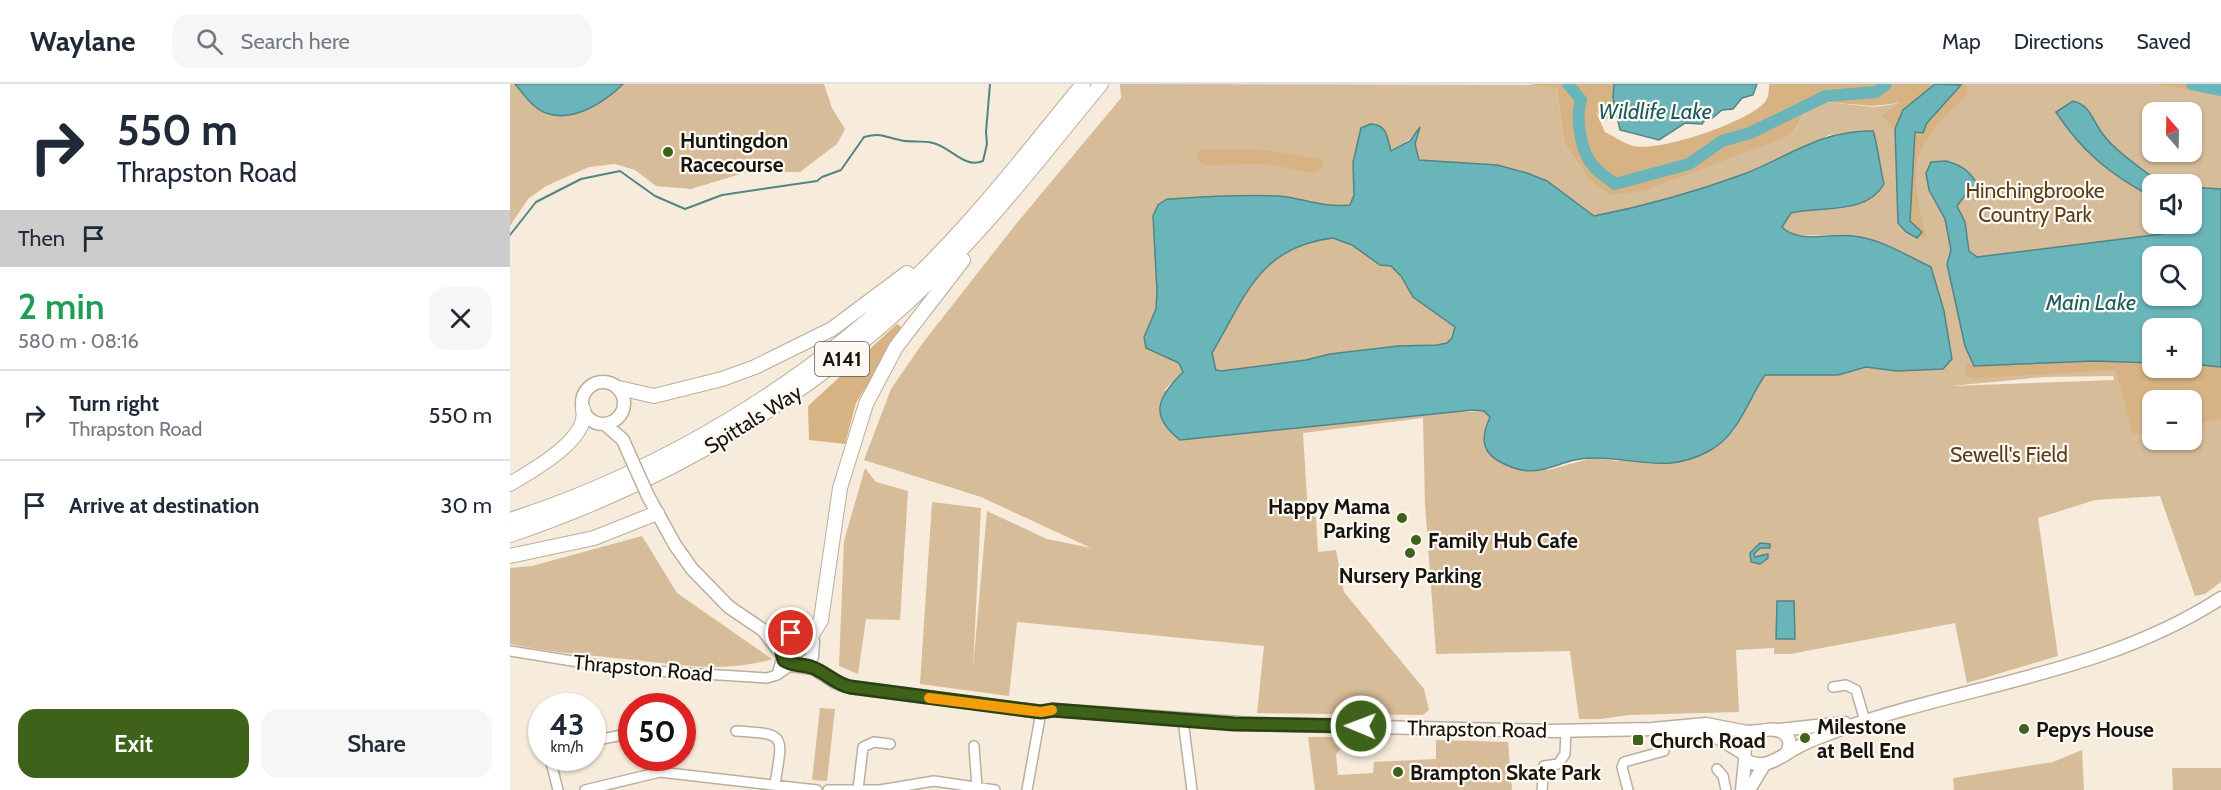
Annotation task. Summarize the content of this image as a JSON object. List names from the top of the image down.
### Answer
{
  "streets": {
    "highway": ["A141", "Spittals Way"],
    "main road": ["Thrapston Road"]
  },
  "water": ["Wildlife Lake", "Main Lake"],
  "parks": ["Hinchingbrooke Country Park", "Sewell's Field"],
  "places": {
    "other": [
      "Huntingdon Racecourse",
      "Happy Mama Parking",
      "Family Hub Cafe",
      "Nursery Parking",
      "Pepys House",
      "Milestone at Bell End",
      "Brampton Skate Park"
    ],
    "transit": ["Church Road"]
  },
  "north": "top",
  "page": {
    "header": "Waylane",
    "search": "Search here",
    "nav": ["Map", "Directions", "Saved"],
    "turn": ["550 m", "Thrapston Road"],
    "map_buttons": ["+", "−"],
    "then": "Then",
    "heading": ["2 min", "580 m · 08:16"],
    "list": [
      {
        "name": "Turn right",
        "note": "Thrapston Road",
        "value": "550 m"
      },
      {
        "name": "Arrive at destination",
        "value": "30 m"
      }
    ],
    "speed": "43 km/h",
    "limit": "50",
    "buttons": ["Exit", "Share"]
  }
}
